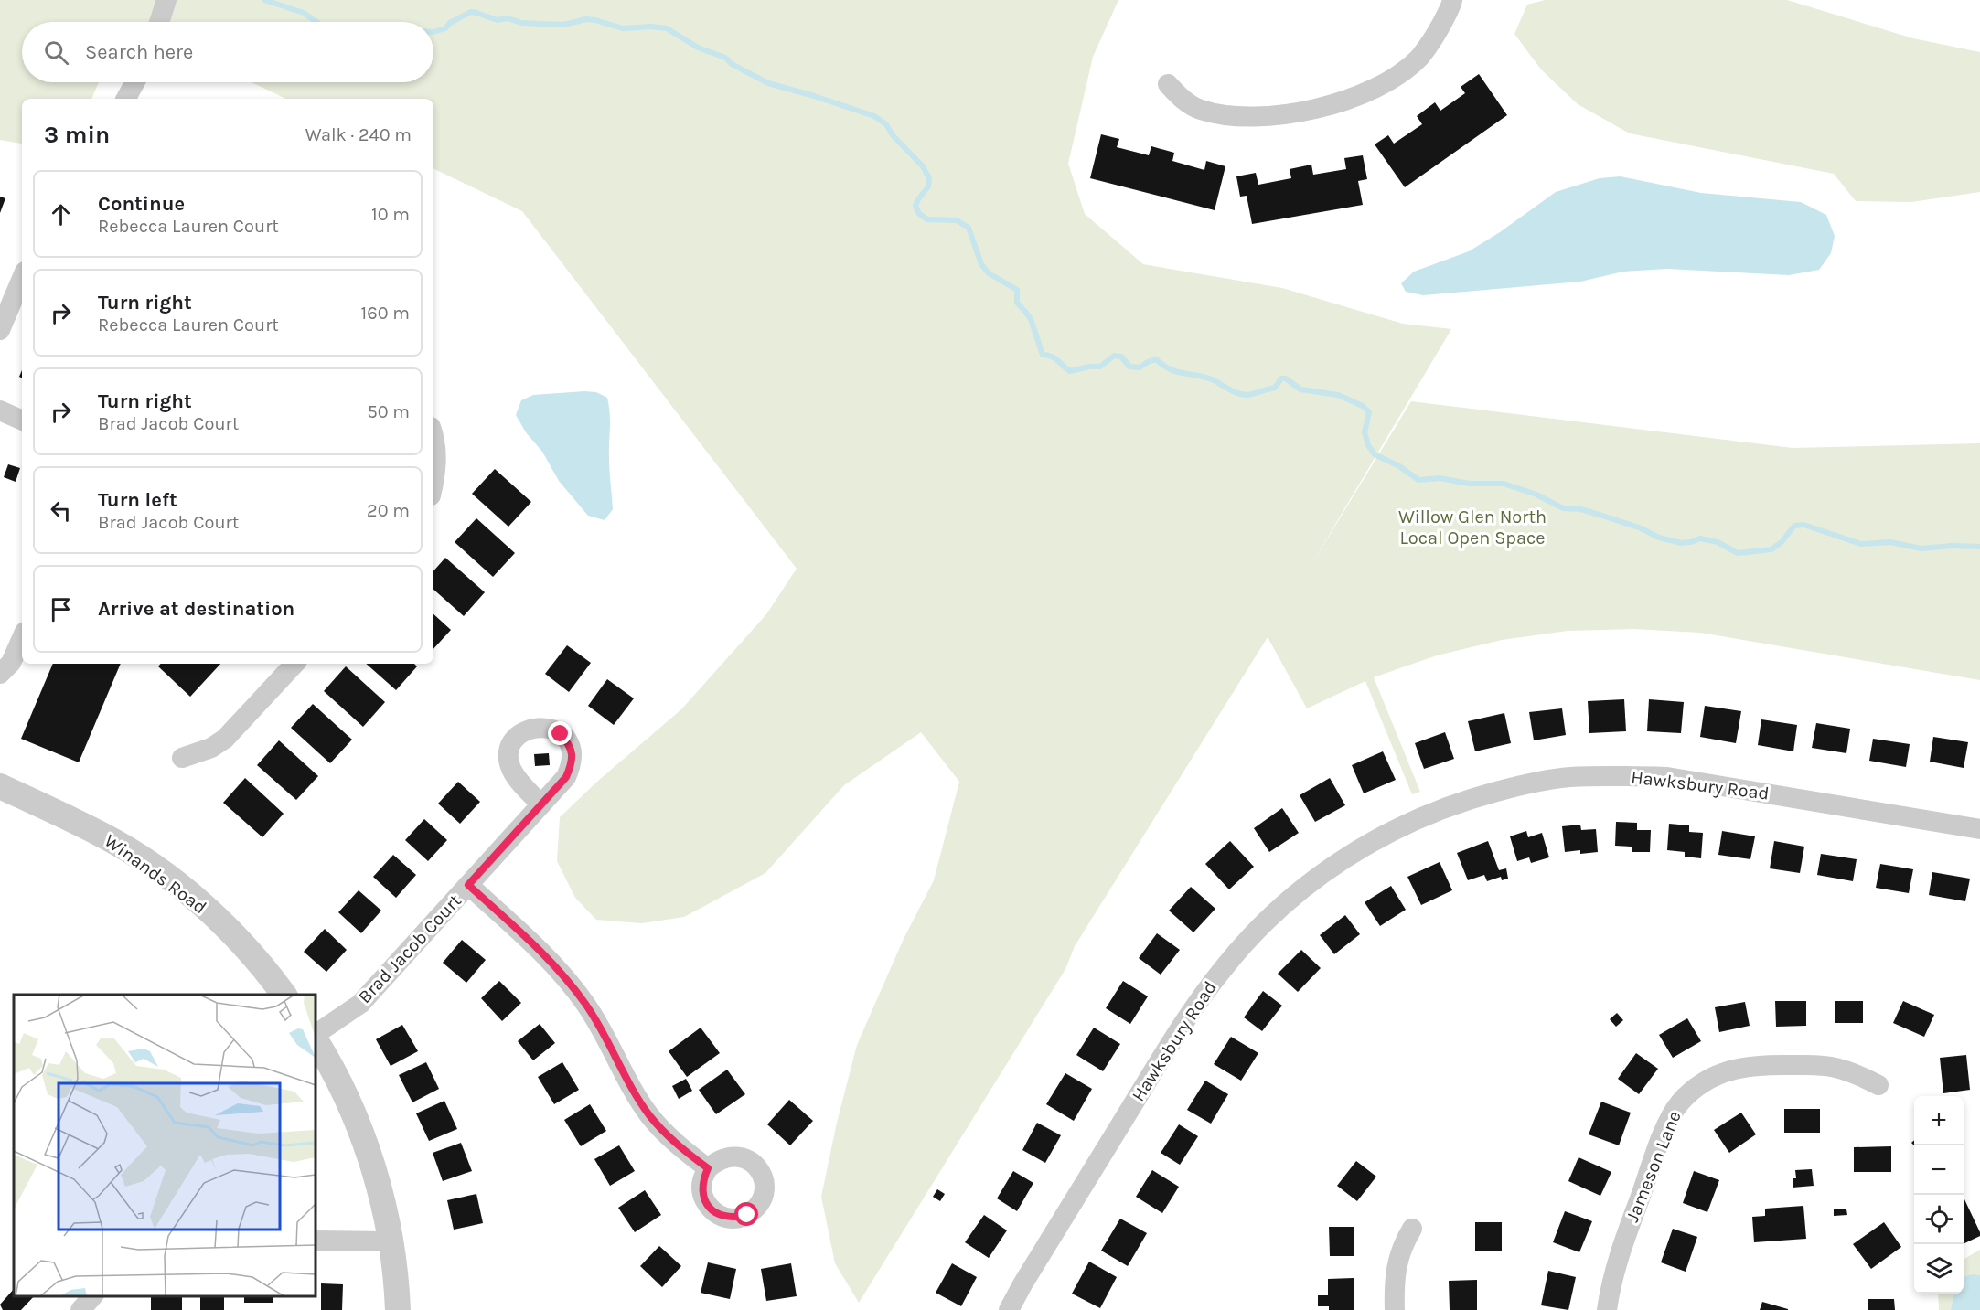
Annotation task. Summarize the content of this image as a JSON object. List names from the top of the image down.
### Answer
{
  "streets": {
    "street": [
      "Hawksbury Road",
      "Winands Road",
      "Brad Jacob Court",
      "Jameson Lane"
    ]
  },
  "parks": ["Willow Glen North Local Open Space"],
  "page": {
    "search": "Search here",
    "heading": ["3 min", "Walk · 240 m"],
    "list": [
      ["Continue", "Rebecca Lauren Court", "10 m"],
      ["Turn right", "Rebecca Lauren Court", "160 m"],
      ["Turn right", "Brad Jacob Court", "50 m"],
      ["Turn left", "Brad Jacob Court", "20 m"],
      "Arrive at destination"
    ],
    "map_buttons": ["+", "−"]
  }
}
